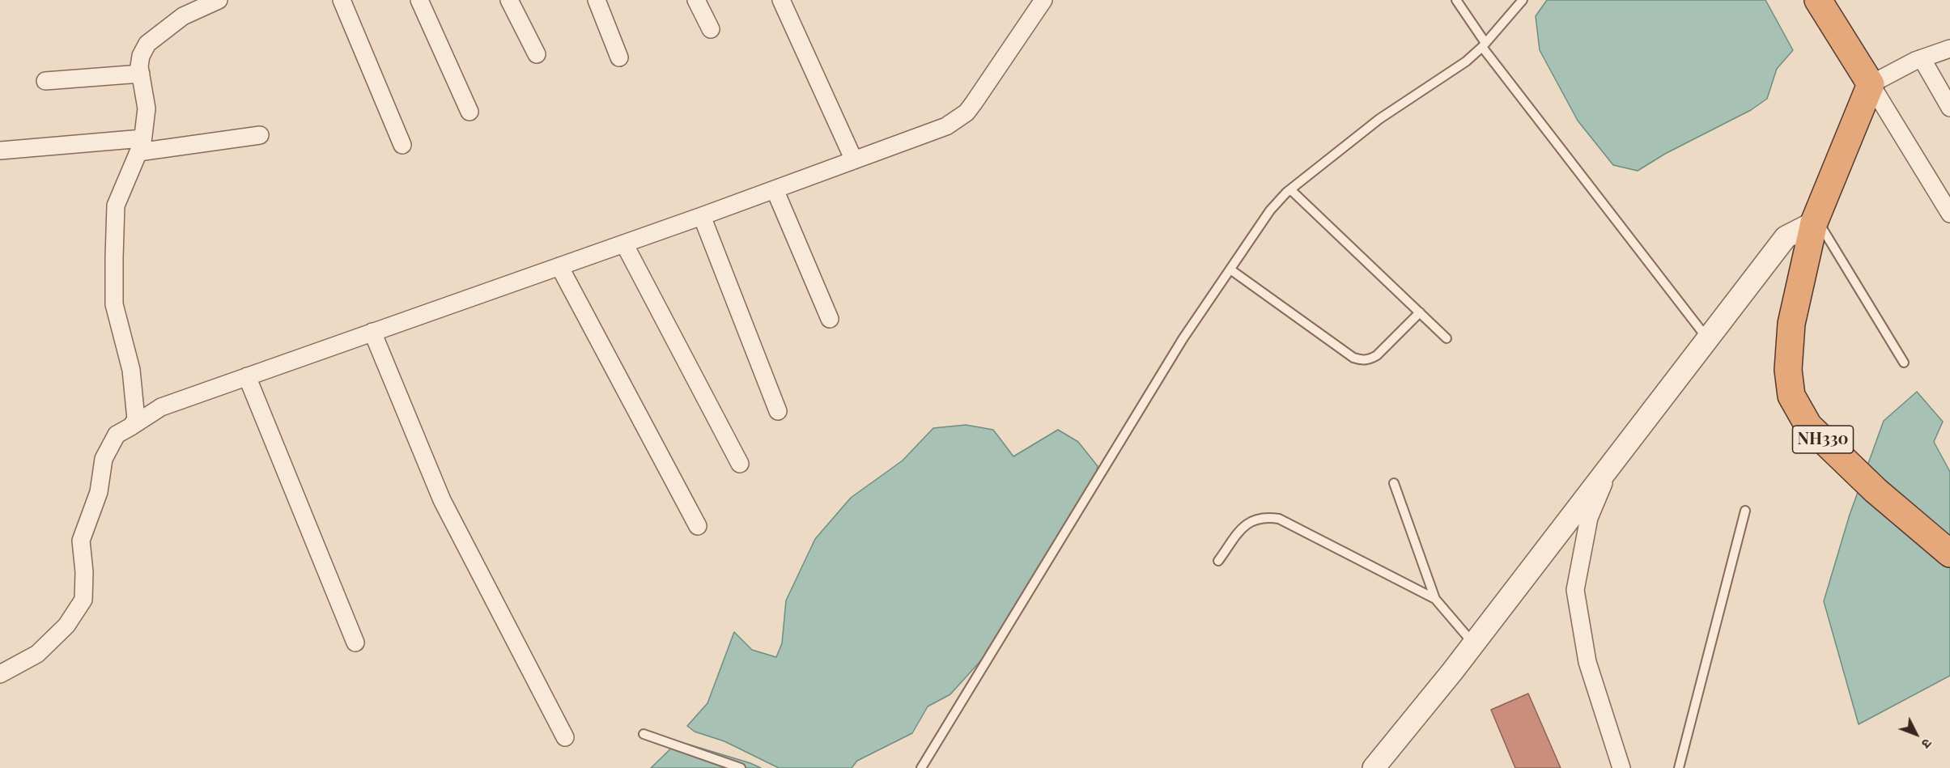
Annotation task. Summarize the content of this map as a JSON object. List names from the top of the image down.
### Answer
{
  "streets": {
    "highway": ["NH330"]
  },
  "north": "bottom right"
}
